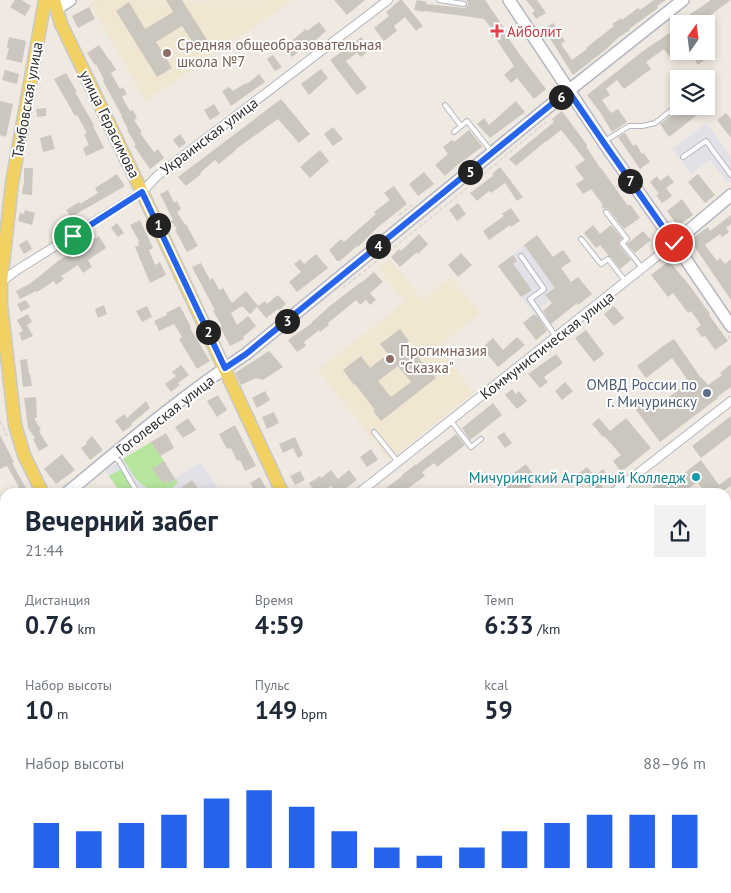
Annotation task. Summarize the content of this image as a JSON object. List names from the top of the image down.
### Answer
{
  "streets": {
    "main road": ["Тамбовская улица", "улица Герасимова"],
    "street": ["Украинская улица", "Коммунистическая улица", "Гоголевская улица"]
  },
  "crossings": [
    ["Тамбовская улица", "Украинская улица"],
    ["улица Герасимова", "Украинская улица"],
    ["улица Герасимова", "Гоголевская улица"]
  ],
  "places": {
    "health": ["Айболит"],
    "other": [
      "Средняя общеобразовательная школа №7",
      "Прогимназия \"Сказка\"",
      "ОМВД России по г. Мичуринску",
      "Мичуринский Аграрный Колледж"
    ]
  },
  "north": "top",
  "page": {
    "pins": [
      "6",
      "5",
      "7",
      "1",
      "4",
      "3",
      "2"
    ],
    "heading": ["Вечерний забег", "21:44"],
    "stats": [
      ["Дистанция", "0.76 km"],
      ["Время", "4:59"],
      ["Темп", "6:33 /km"],
      ["Набор высоты", "10 m"],
      ["Пульс", "149 bpm"],
      ["kcal", "59"]
    ],
    "chart": ["Набор высоты", "88–96 m"]
  }
}
